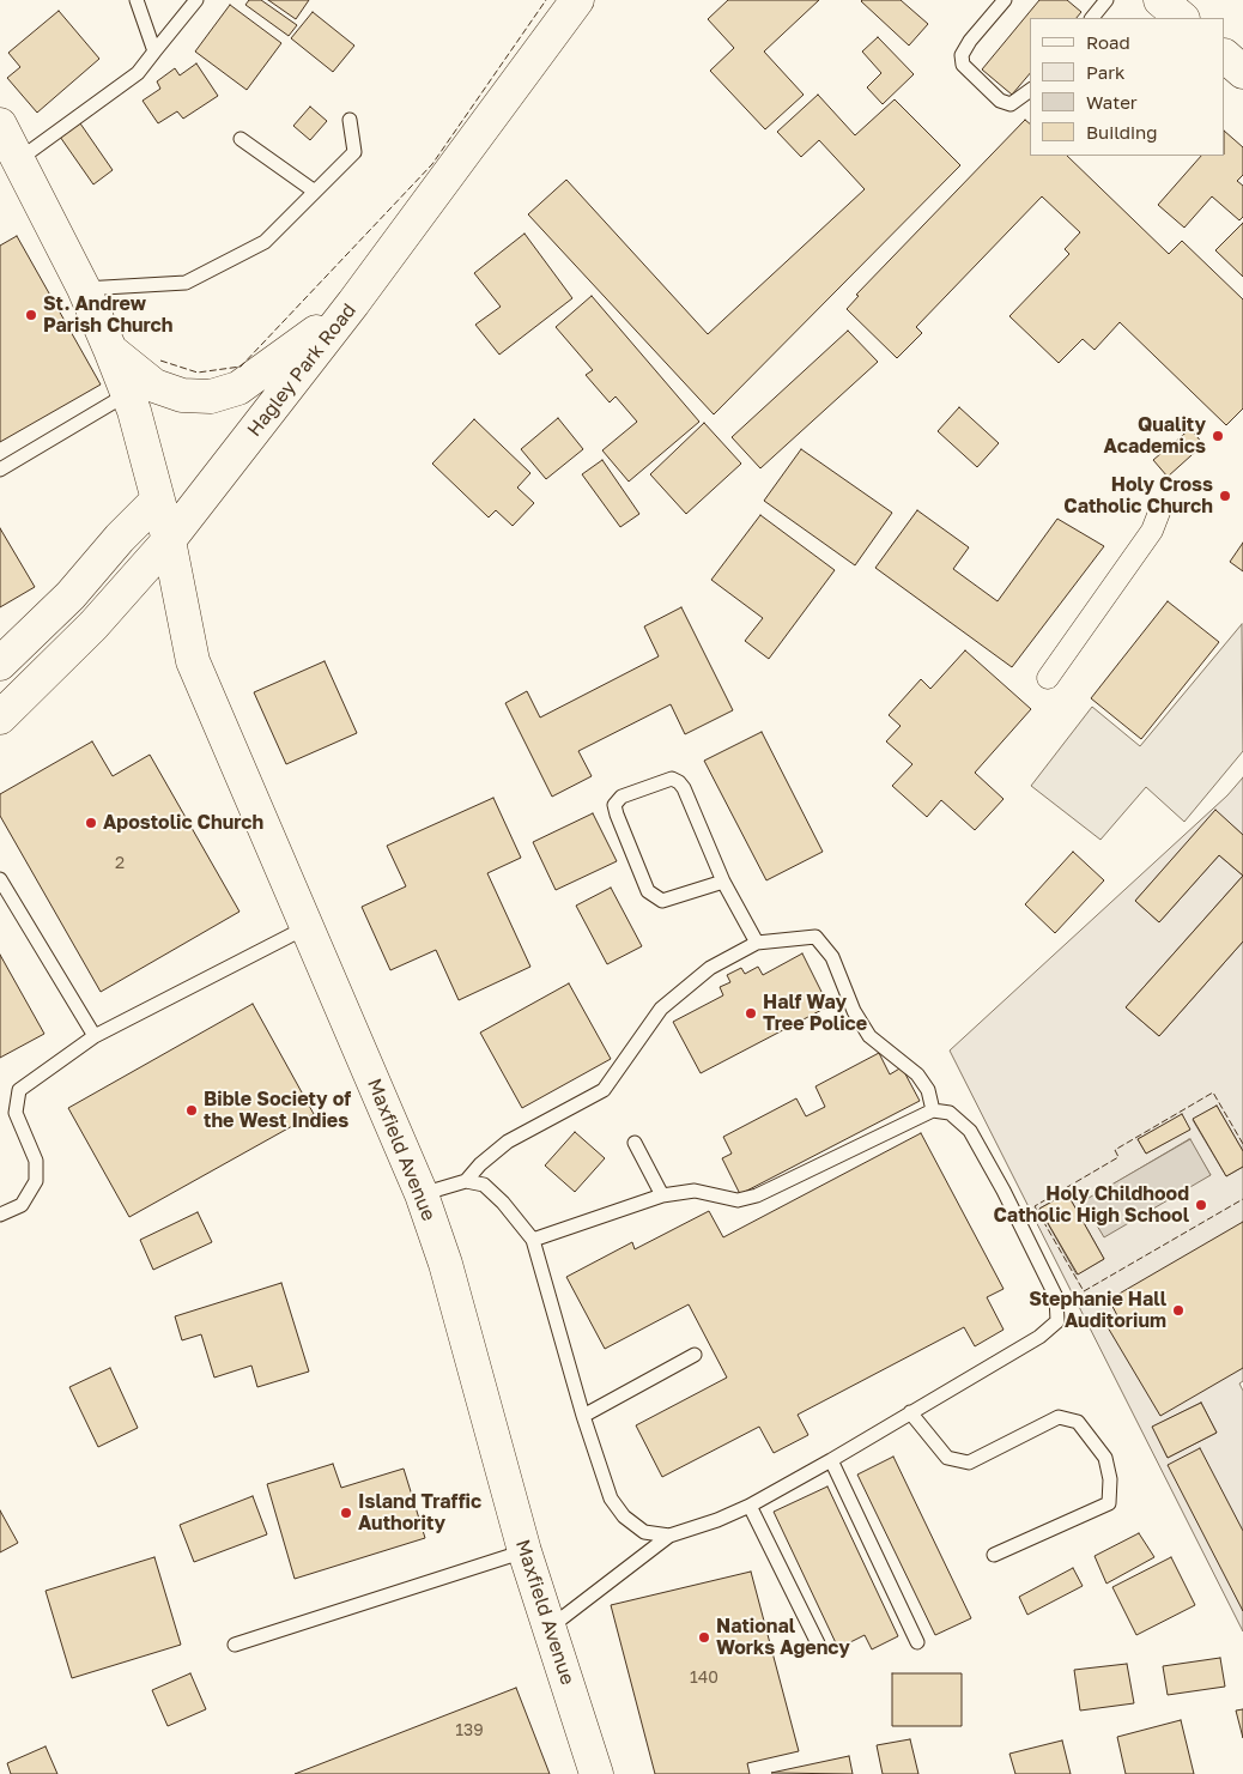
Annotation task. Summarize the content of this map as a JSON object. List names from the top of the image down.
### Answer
{
  "streets": {
    "main road": ["Hagley Park Road", "Maxfield Avenue"]
  },
  "crossings": [
    ["Hagley Park Road", "Maxfield Avenue"]
  ],
  "places": [
    "St. Andrew Parish Church",
    "Quality Academics",
    "Holy Cross Catholic Church",
    "Apostolic Church",
    "Half Way Tree Police",
    "Bible Society of the West Indies",
    "Holy Childhood Catholic High School",
    "Stephanie Hall Auditorium",
    "Island Traffic Authority",
    "National Works Agency"
  ],
  "house_numbers": ["2", "140", "139"],
  "legend": [
    "Road",
    "Park",
    "Water",
    "Building"
  ]
}
